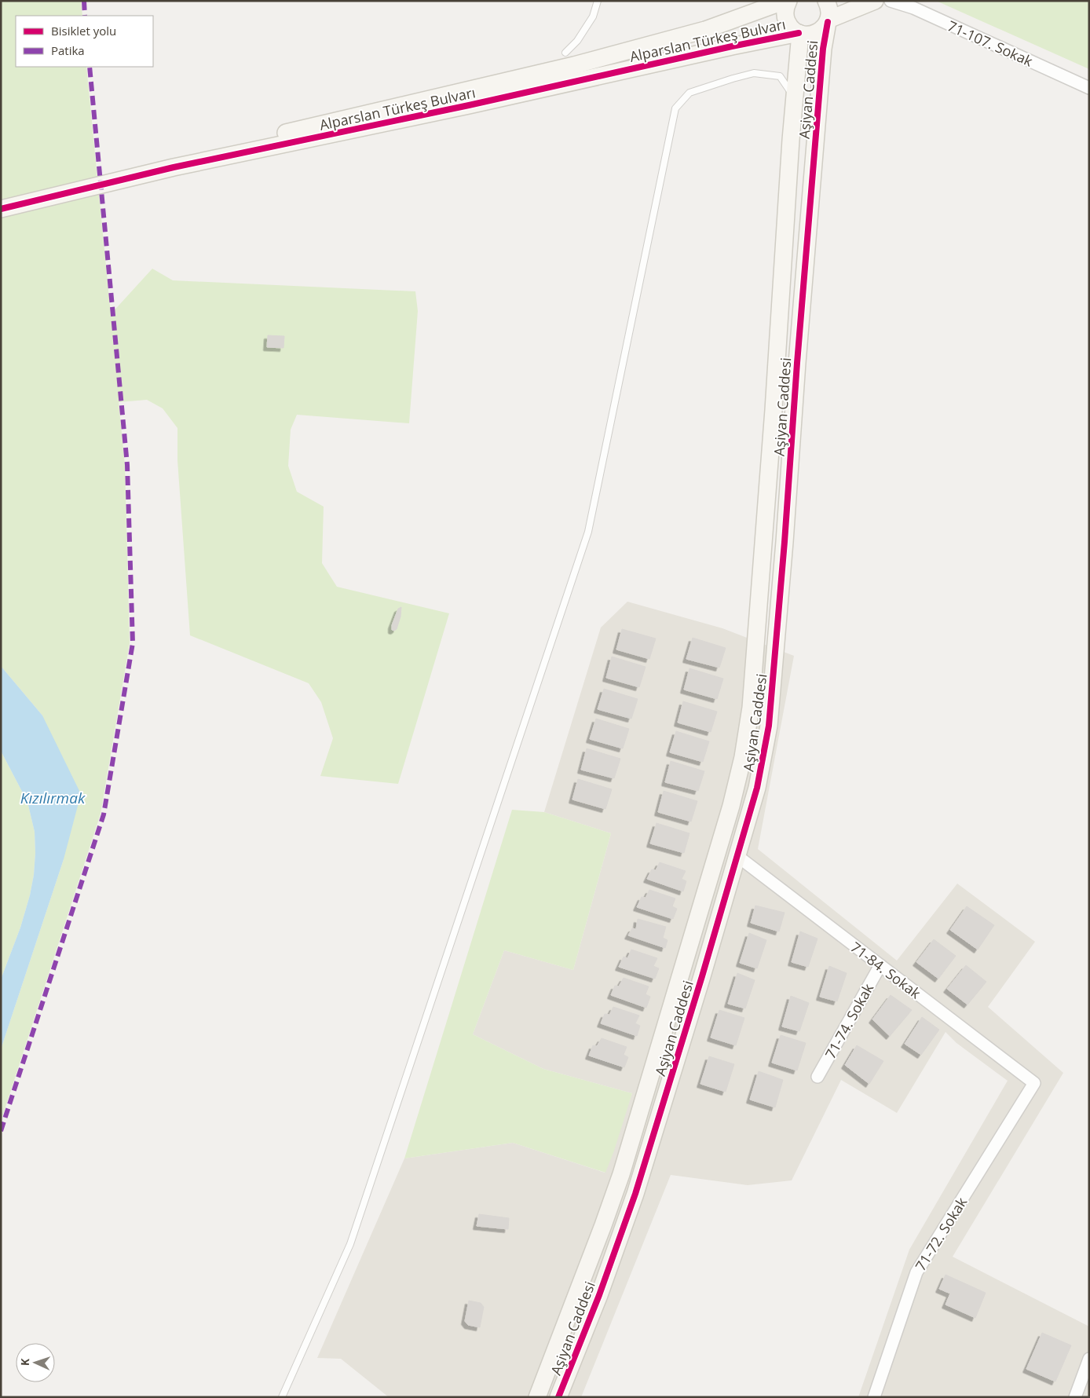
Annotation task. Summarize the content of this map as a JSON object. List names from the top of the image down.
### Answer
{
  "streets": {
    "street": [
      "Alparslan Türkeş Bulvarı",
      "71-107. Sokak",
      "Aşiyan Caddesi",
      "71-84. Sokak",
      "71-74. Sokak",
      "71-72. Sokak"
    ]
  },
  "crossings": [
    ["Alparslan Türkeş Bulvarı", "Aşiyan Caddesi"],
    ["Aşiyan Caddesi", "71-84. Sokak"],
    ["71-84. Sokak", "71-74. Sokak"],
    ["71-84. Sokak", "71-72. Sokak"]
  ],
  "water": ["Kızılırmak"],
  "legend": ["Bisiklet yolu", "Patika"],
  "north": "left"
}
